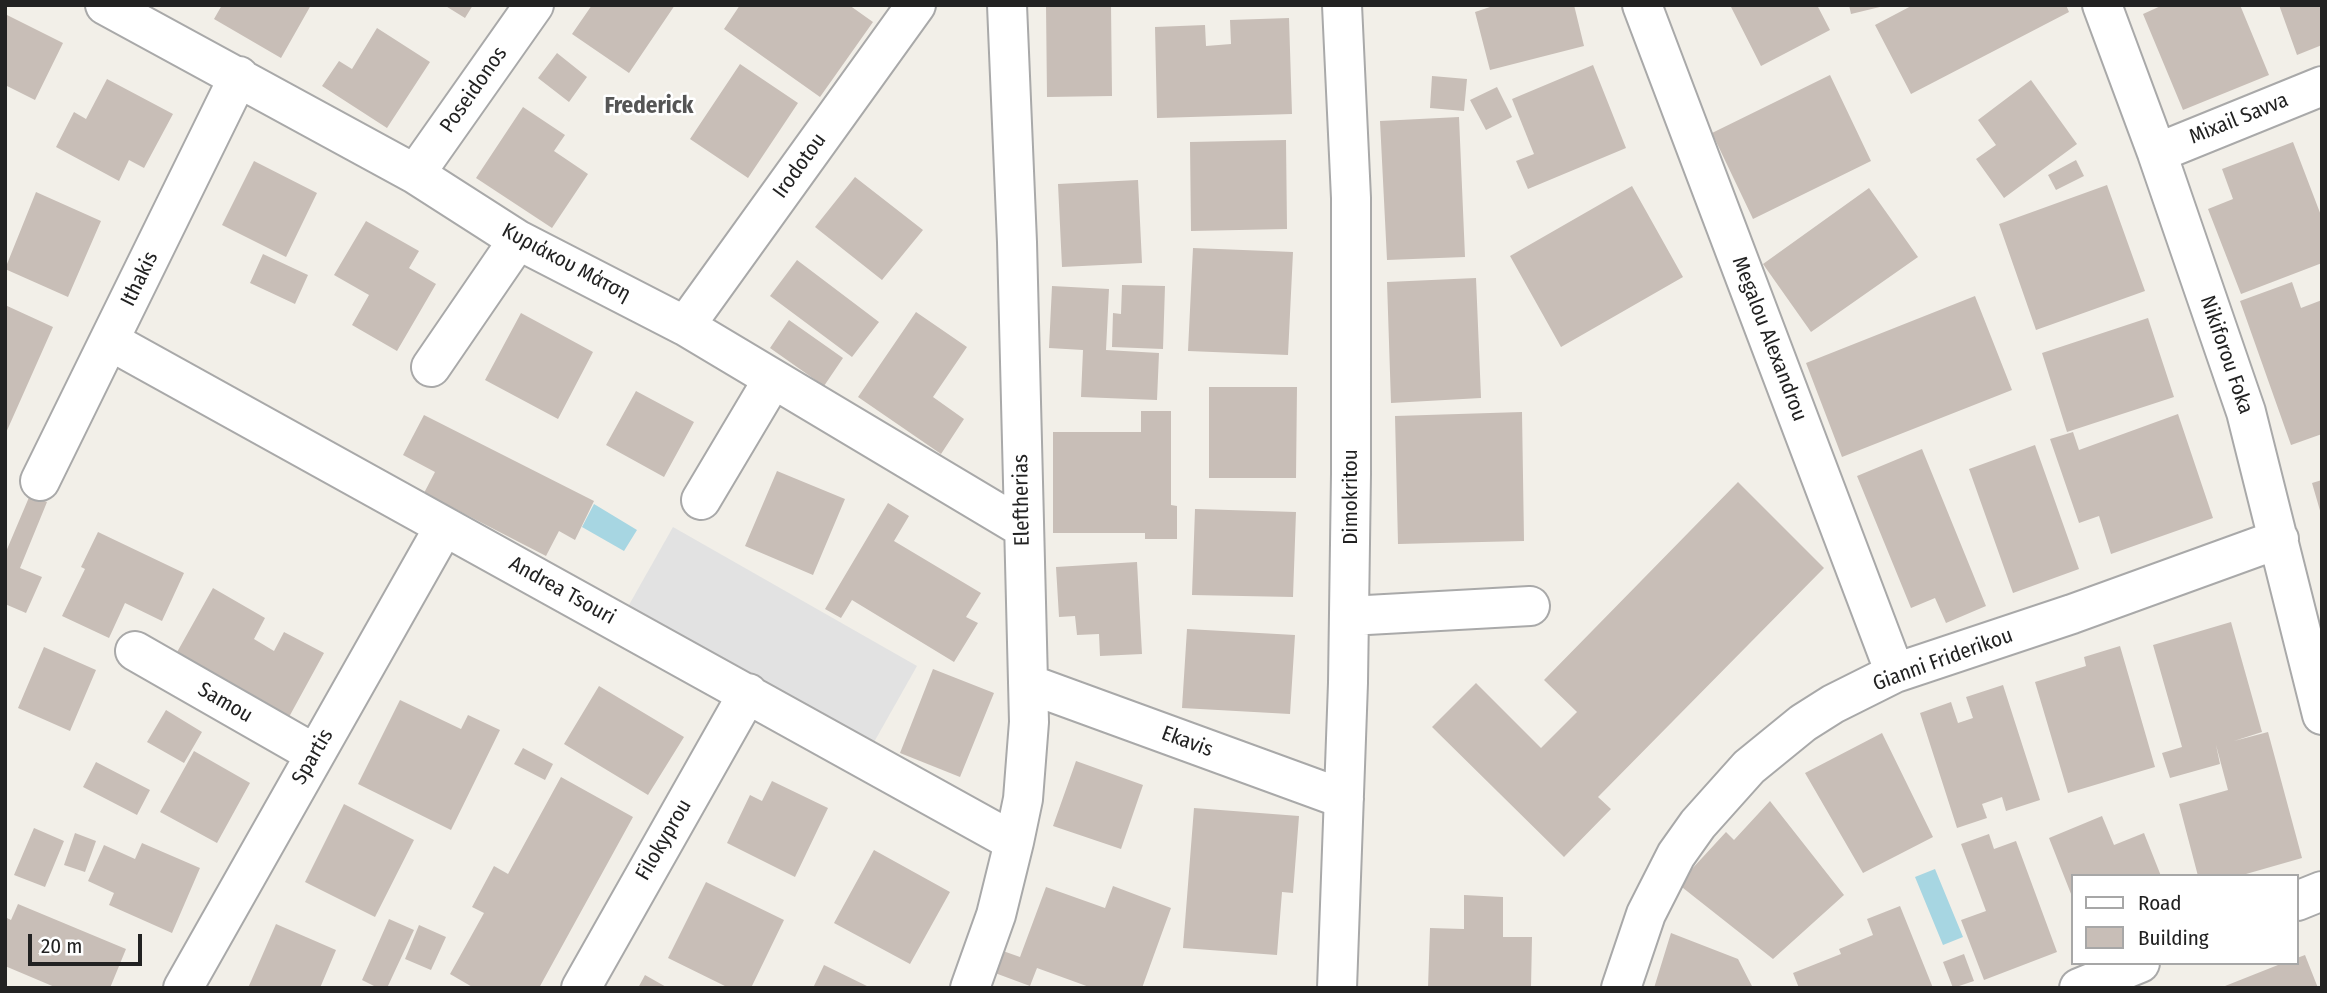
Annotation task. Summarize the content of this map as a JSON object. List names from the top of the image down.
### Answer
{
  "streets": {
    "street": [
      "Poseidonos",
      "Mixail Savva",
      "Irodotou",
      "Κυριάκου Μάτση",
      "Ithakis",
      "Megalou Alexandrou",
      "Nikiforou Foka",
      "Dimokritou",
      "Eleftherias",
      "Andrea Tsouri",
      "Gianni Friderikou",
      "Samou",
      "Ekavis",
      "Spartis",
      "Filokyprou"
    ]
  },
  "crossings": [
    ["Poseidonos", "Κυριάκου Μάτση"],
    ["Mixail Savva", "Nikiforou Foka"],
    ["Irodotou", "Κυριάκου Μάτση"],
    ["Κυριάκου Μάτση", "Ithakis"],
    ["Κυριάκου Μάτση", "Eleftherias"],
    ["Ithakis", "Andrea Tsouri"],
    ["Megalou Alexandrou", "Gianni Friderikou"],
    ["Nikiforou Foka", "Gianni Friderikou"],
    ["Dimokritou", "Ekavis"],
    ["Eleftherias", "Andrea Tsouri"],
    ["Eleftherias", "Ekavis"],
    ["Andrea Tsouri", "Spartis"],
    ["Andrea Tsouri", "Filokyprou"],
    ["Samou", "Spartis"]
  ],
  "districts": ["Frederick"],
  "legend": ["Road", "Building"],
  "scale_bar": "20 m"
}
